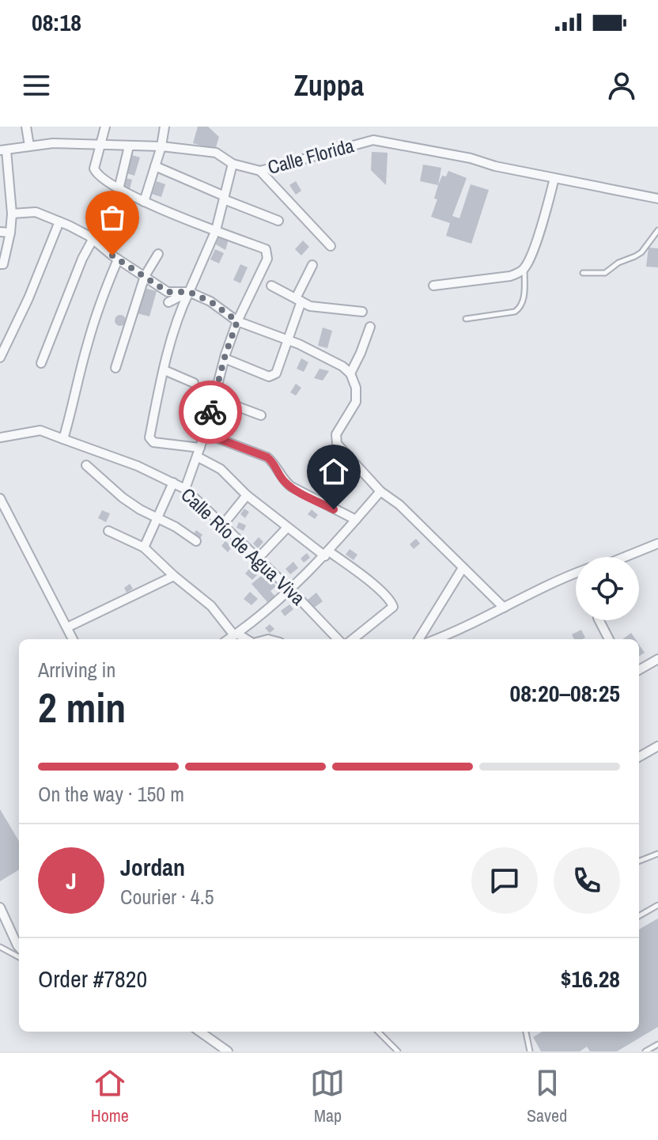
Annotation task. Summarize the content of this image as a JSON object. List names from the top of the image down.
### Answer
{
  "streets": {
    "street": ["Calle Florida", "Calle Río de Agua Viva"]
  },
  "page": {
    "status": "08:18",
    "header": "Zuppa",
    "heading": ["2 min", "Arriving in", "08:20–08:25"],
    "panel": [
      "Jordan",
      "Courier · 4.5",
      "Order #7820",
      "$16.28"
    ],
    "bar": "On the way · 150 m",
    "round": "J",
    "tabs": ["Home", "Map", "Saved"]
  }
}
